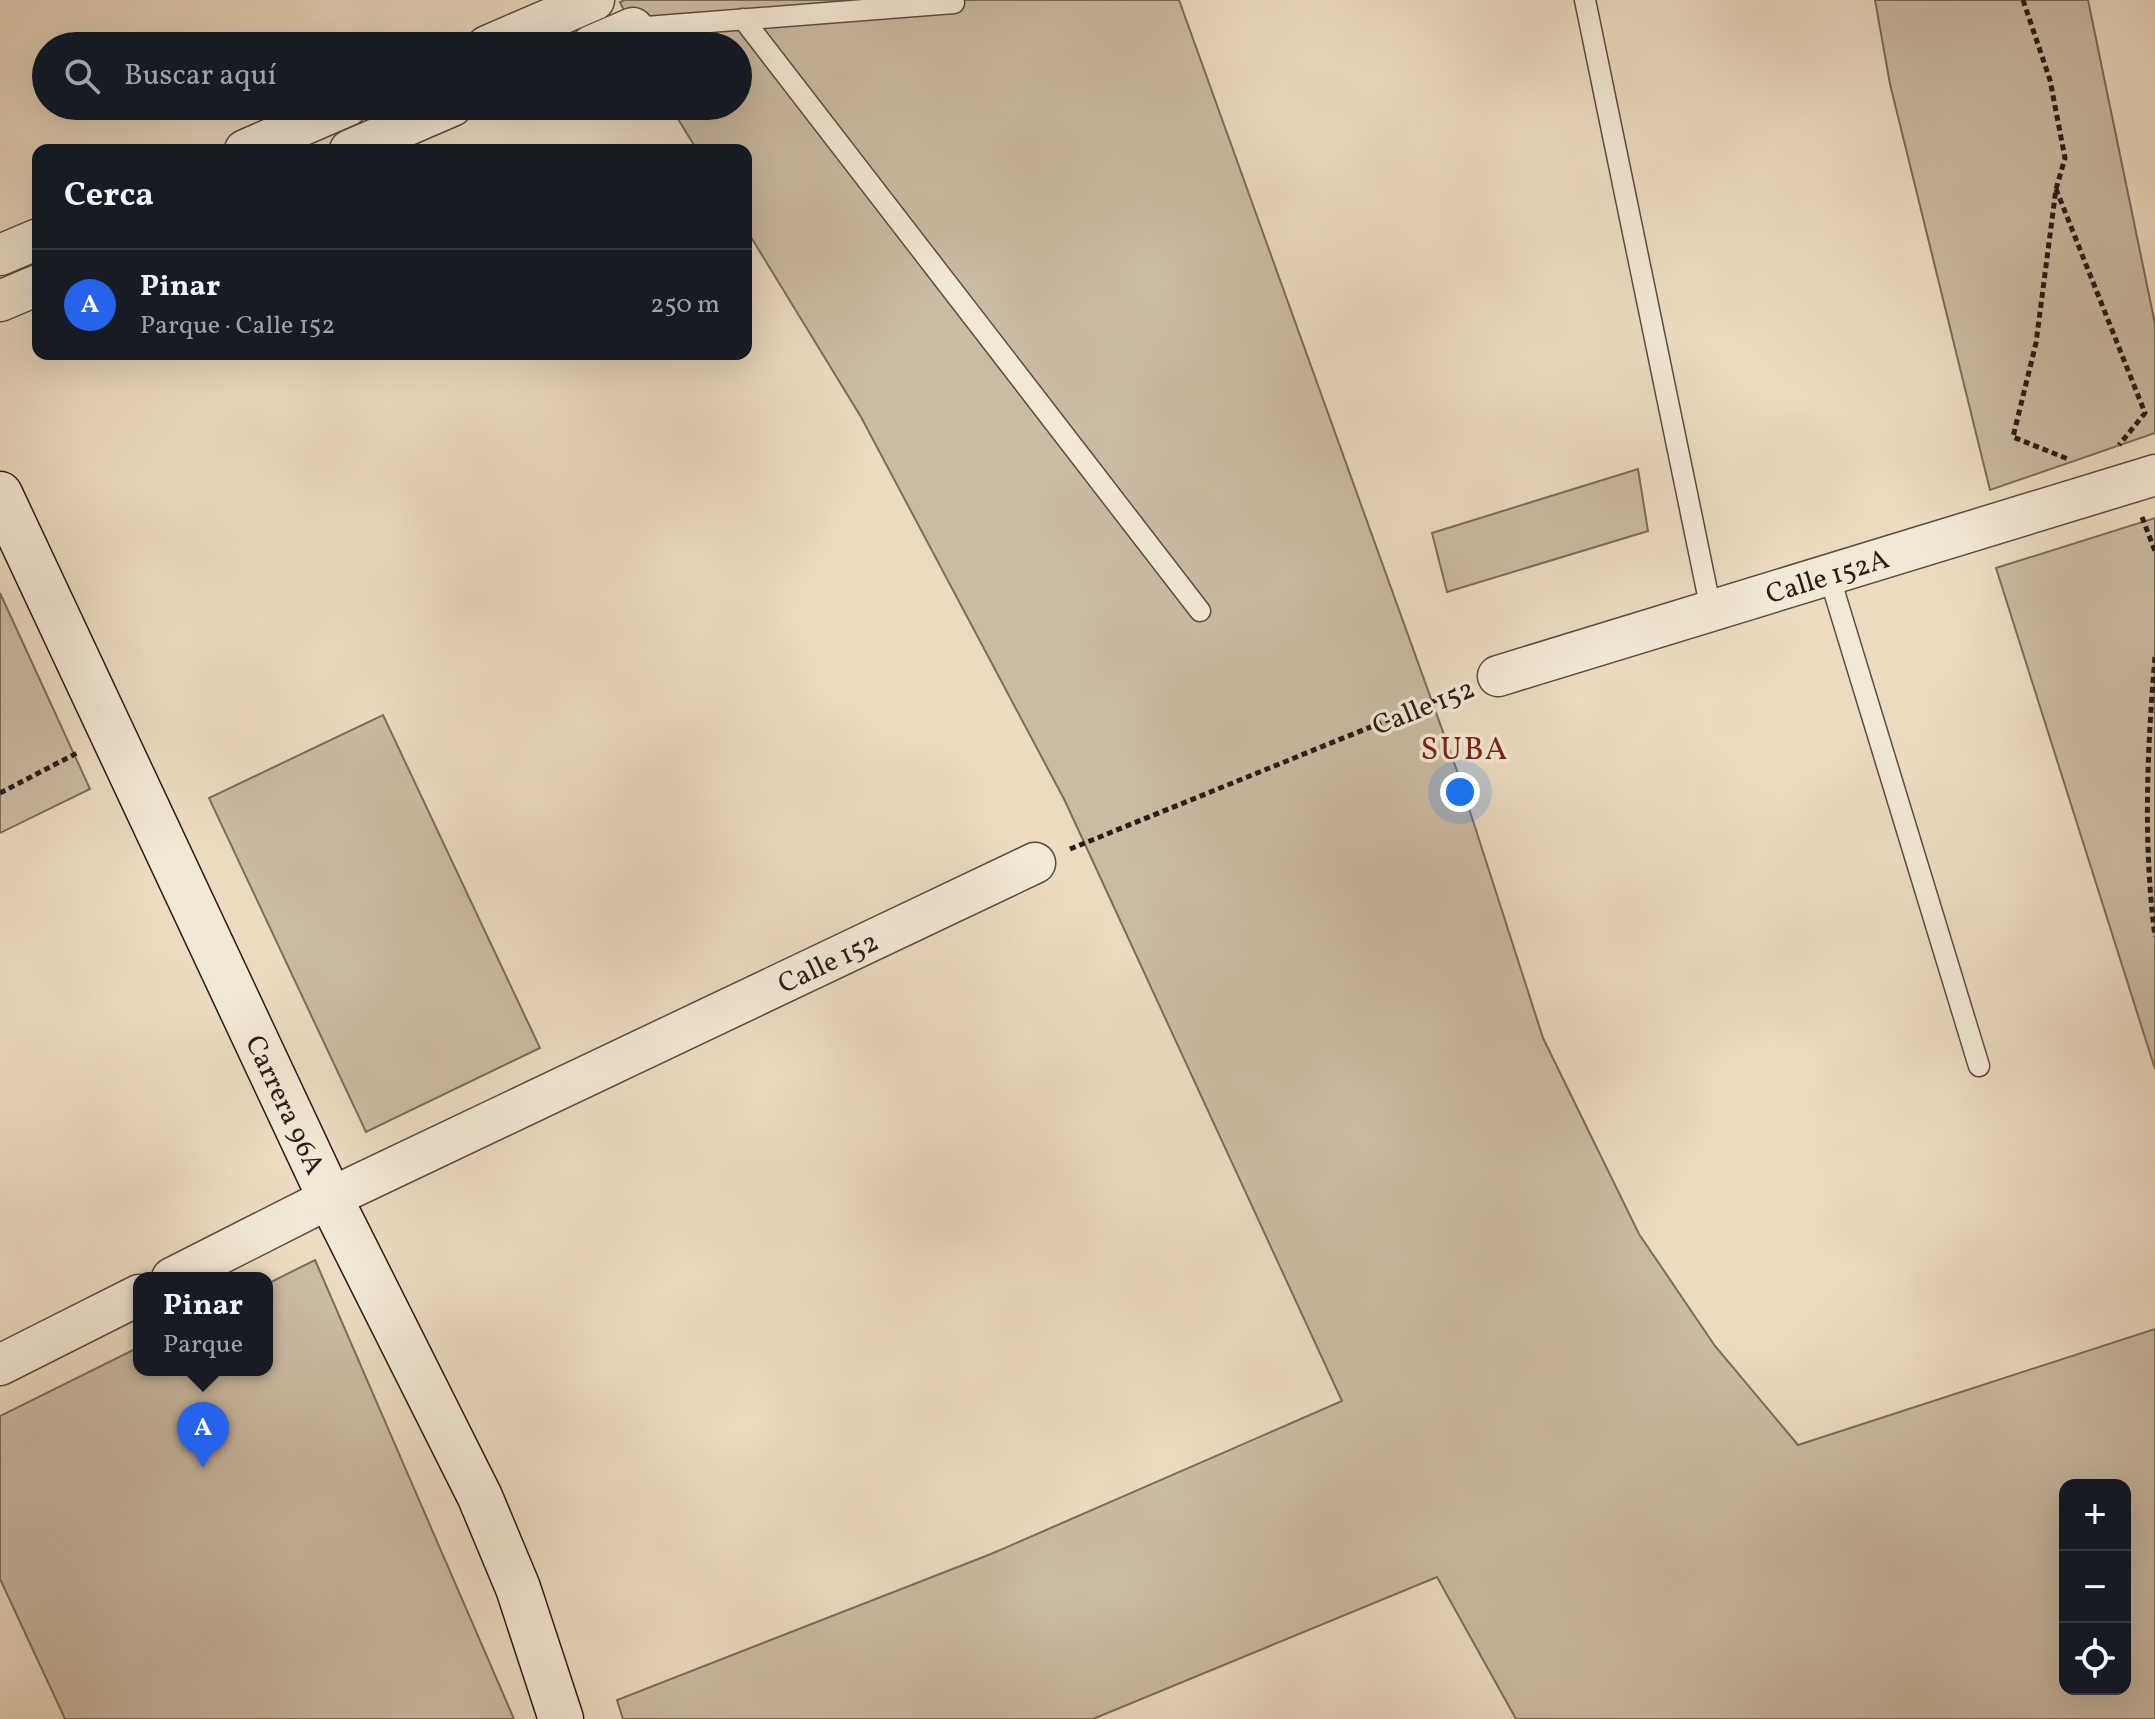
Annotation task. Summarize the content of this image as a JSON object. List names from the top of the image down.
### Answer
{
  "streets": {
    "street": ["Calle 152A", "Calle 152", "Carrera 96A"]
  },
  "crossings": [
    ["Calle 152A", "Calle 152"],
    ["Calle 152", "Carrera 96A"]
  ],
  "districts": ["SUBA"],
  "page": {
    "search": "Buscar aquí",
    "heading": "Cerca",
    "list": [
      {
        "mark": "A",
        "name": "Pinar",
        "note": "Parque · Calle 152",
        "value": "250 m"
      }
    ],
    "popup": ["Pinar", "Parque"],
    "pins": "A",
    "map_buttons": ["+", "−"]
  }
}
